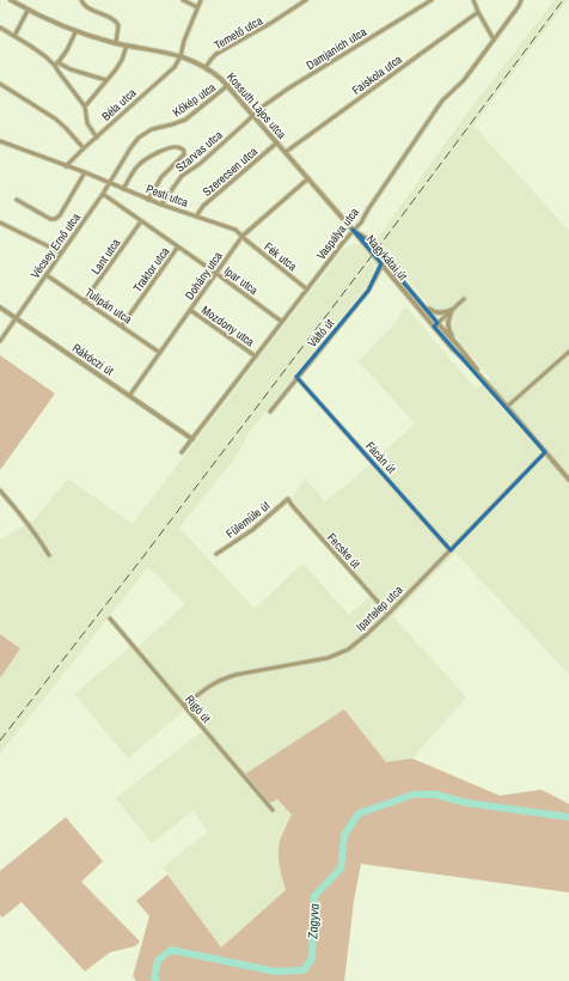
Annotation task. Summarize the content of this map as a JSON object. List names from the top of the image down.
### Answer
{
  "streets": {
    "street": [
      "Temető utca",
      "Damjanich utca",
      "Faiskola utca",
      "Kőkép utca",
      "Béla utca",
      "Kossuth Lajos utca",
      "Szarvas utca",
      "Szerecsen utca",
      "Pesti utca",
      "Vaspálya utca",
      "Vécsey Ernő utca",
      "Lant utca",
      "Fék utca",
      "Nagykátai út",
      "Traktor utca",
      "Dohány utca",
      "Ipar utca",
      "Tulipán utca",
      "Mozdony utca",
      "Váltó út",
      "Rákóczi út",
      "Fácán út",
      "Fülemüle út",
      "Fecske út",
      "Ipartelep utca",
      "Rigó út"
    ]
  },
  "crossings": [
    ["Temető utca", "Kossuth Lajos utca"],
    ["Damjanich utca", "Kossuth Lajos utca"],
    ["Damjanich utca", "Szarvas utca"],
    ["Faiskola utca", "Kossuth Lajos utca"],
    ["Kőkép utca", "Kossuth Lajos utca"],
    ["Kőkép utca", "Pesti utca"],
    ["Kőkép utca", "Vécsey Ernő utca"],
    ["Béla utca", "Kossuth Lajos utca"],
    ["Béla utca", "Pesti utca"],
    ["Kossuth Lajos utca", "Szarvas utca"],
    ["Kossuth Lajos utca", "Szerecsen utca"],
    ["Kossuth Lajos utca", "Vaspálya utca"],
    ["Kossuth Lajos utca", "Nagykátai út"],
    ["Kossuth Lajos utca", "Dohány utca"],
    ["Szarvas utca", "Pesti utca"],
    ["Szerecsen utca", "Pesti utca"],
    ["Pesti utca", "Vécsey Ernő utca"],
    ["Pesti utca", "Fék utca"],
    ["Pesti utca", "Dohány utca"],
    ["Vaspálya utca", "Fék utca"],
    ["Vaspálya utca", "Nagykátai út"],
    ["Vaspálya utca", "Ipar utca"],
    ["Vaspálya utca", "Mozdony utca"],
    ["Vaspálya utca", "Rákóczi út"],
    ["Vécsey Ernő utca", "Ipar utca"],
    ["Vécsey Ernő utca", "Tulipán utca"],
    ["Vécsey Ernő utca", "Rákóczi út"],
    ["Lant utca", "Ipar utca"],
    ["Lant utca", "Tulipán utca"],
    ["Fék utca", "Dohány utca"],
    ["Nagykátai út", "Váltó út"],
    ["Nagykátai út", "Ipartelep utca"],
    ["Traktor utca", "Ipar utca"],
    ["Traktor utca", "Tulipán utca"],
    ["Dohány utca", "Ipar utca"],
    ["Dohány utca", "Tulipán utca"],
    ["Dohány utca", "Mozdony utca"],
    ["Dohány utca", "Rákóczi út"],
    ["Váltó út", "Fácán út"],
    ["Fácán út", "Ipartelep utca"],
    ["Fülemüle út", "Fecske út"],
    ["Fecske út", "Ipartelep utca"],
    ["Ipartelep utca", "Rigó út"]
  ],
  "water": ["Zagyva"]
}
